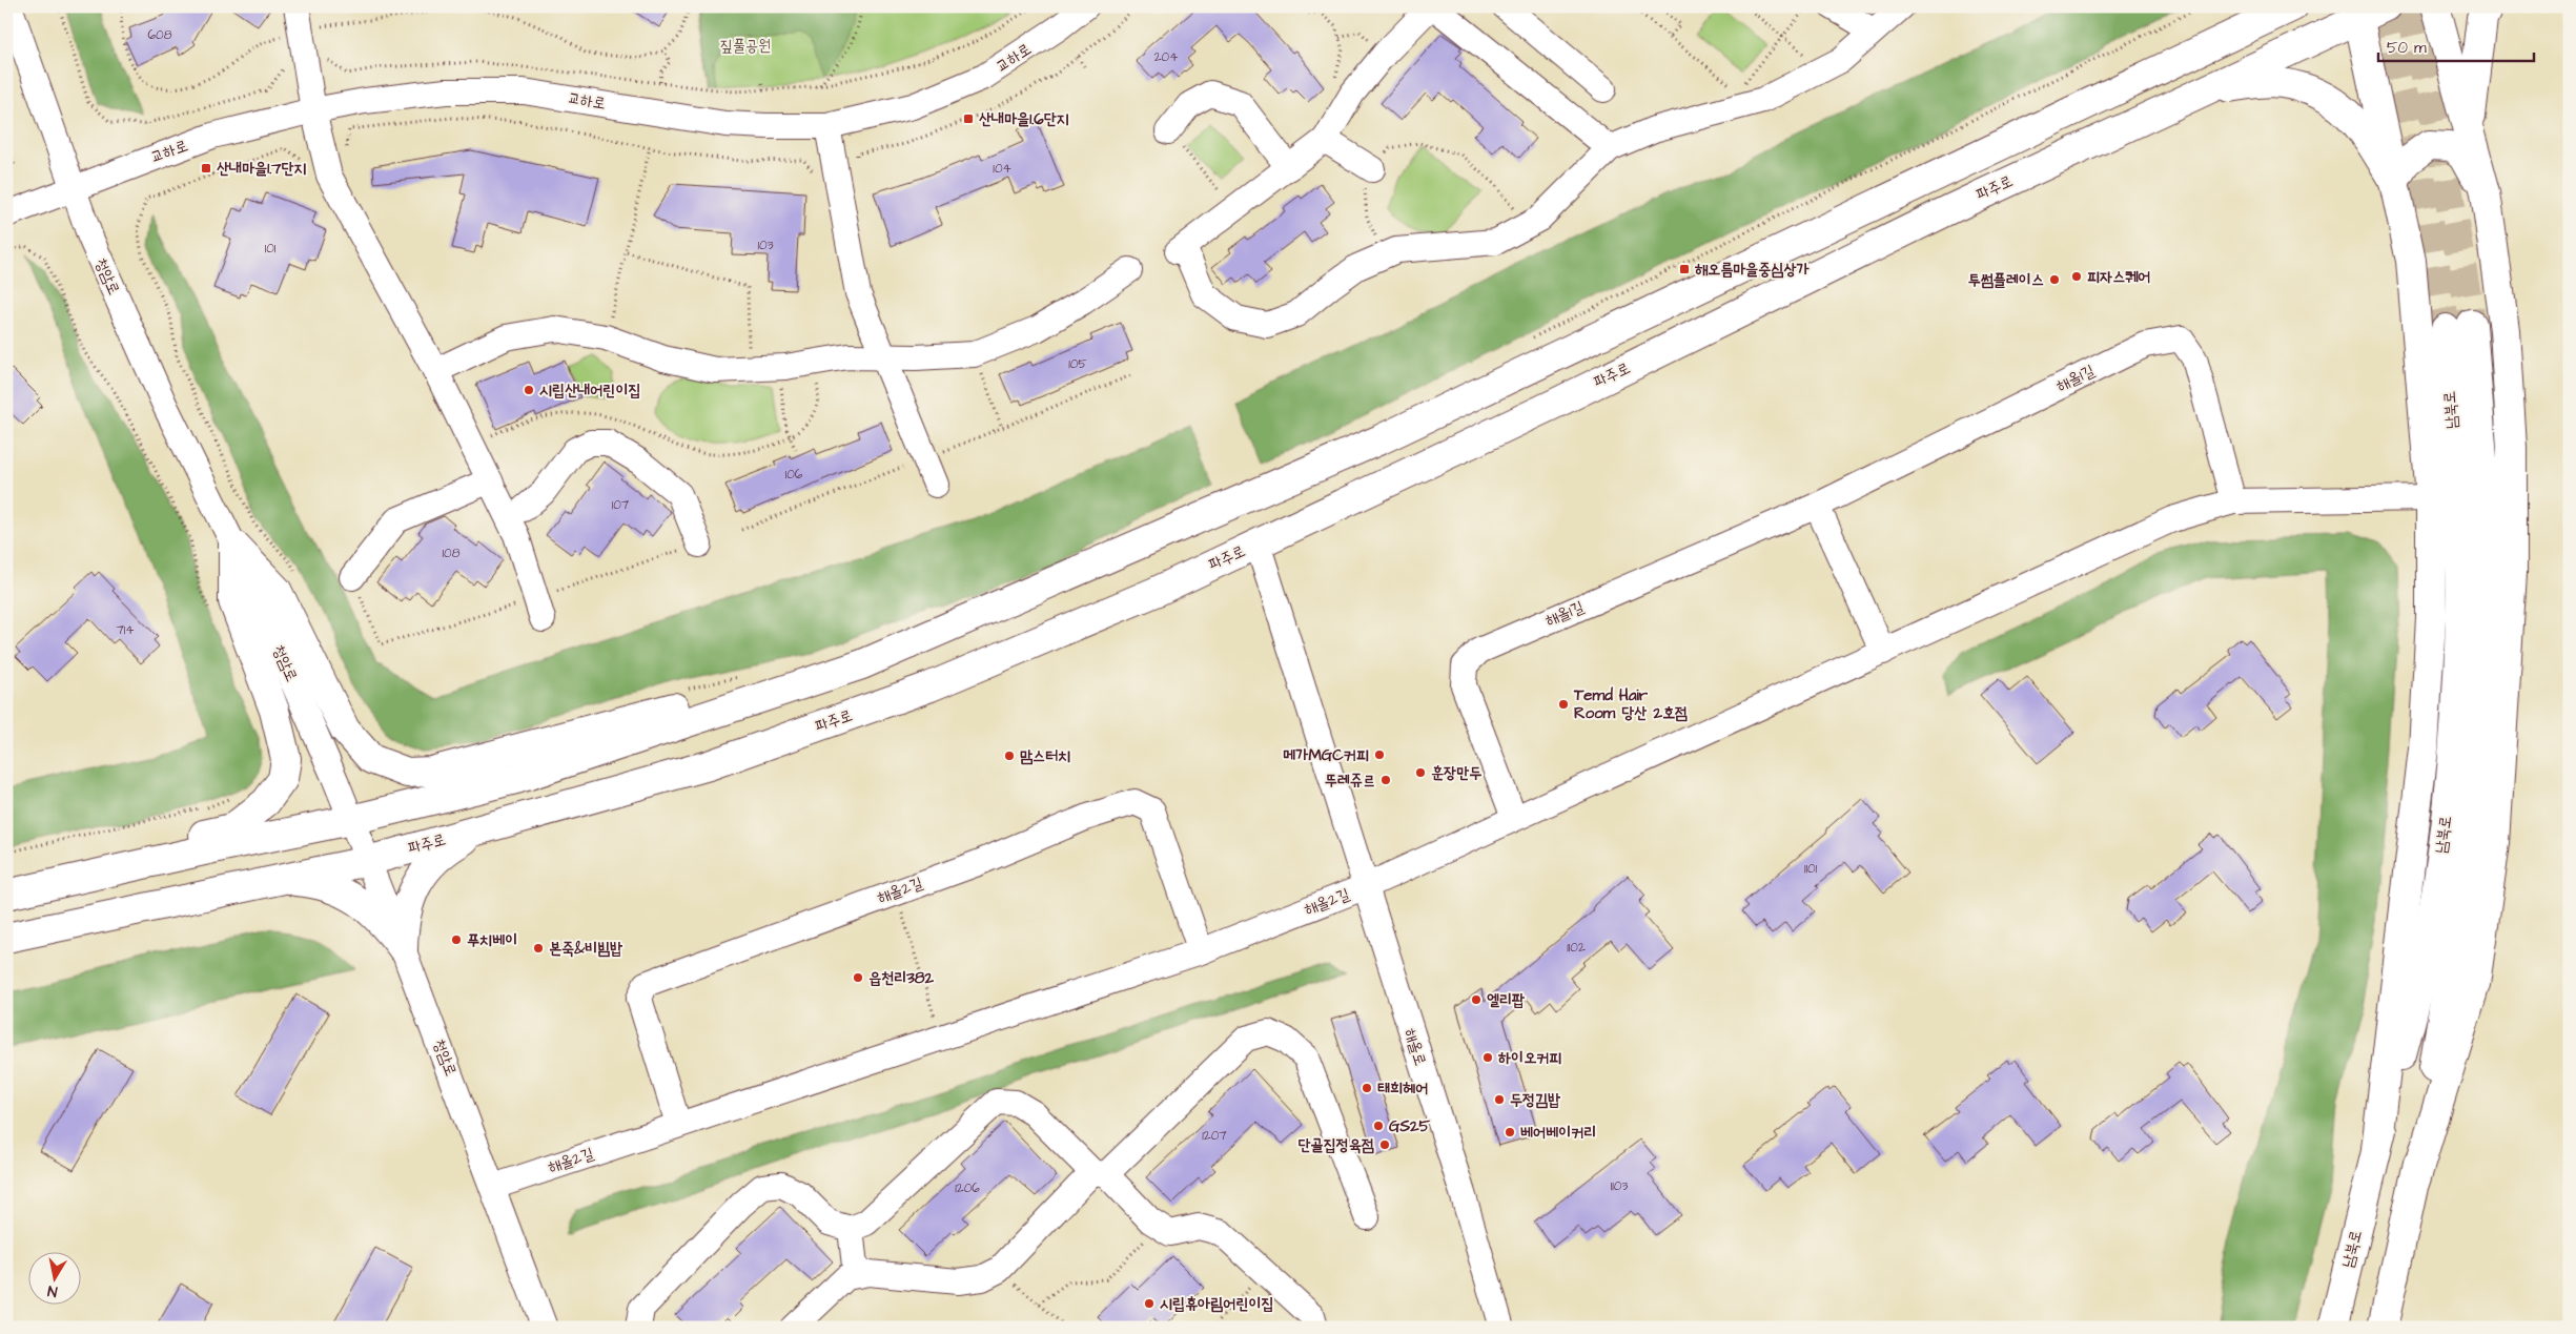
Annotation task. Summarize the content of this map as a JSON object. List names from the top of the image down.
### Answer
{
  "streets": {
    "main road": ["파주로", "남북로"],
    "street": [
      "교하로",
      "청암로",
      "해올1길",
      "해올2길",
      "해올로"
    ]
  },
  "crossings": [
    ["교하로", "청암로"],
    ["파주로", "청암로"],
    ["파주로", "해올로"],
    ["청암로", "해올2길"],
    ["해올2길", "해올로"]
  ],
  "parks": ["짚풀공원"],
  "places": {
    "transit": ["산내마을1.6단지", "산내마을1.7단지", "해오름마을중심상가"],
    "other": [
      "피자스퀘어",
      "투썸플레이스",
      "시립산내어린이집",
      "Temd Hair Room 당산 2호점",
      "메가MGC커피",
      "맘스터치",
      "훈장만두",
      "뚜레쥬르",
      "푸치베이",
      "본죽&비빔밥",
      "읍천리382",
      "엘리팝",
      "하이오커피",
      "태희헤어",
      "두정김밥",
      "GS25",
      "베어베이커리",
      "단골집정육점",
      "시립휴아림어린이집"
    ]
  },
  "house_numbers": [
    "608",
    "204",
    "104",
    "103",
    "101",
    "105",
    "106",
    "107",
    "108",
    "714",
    "1101",
    "1102",
    "1207",
    "1103",
    "1206"
  ],
  "scale_bar": "50 m",
  "north": "bottom"
}
